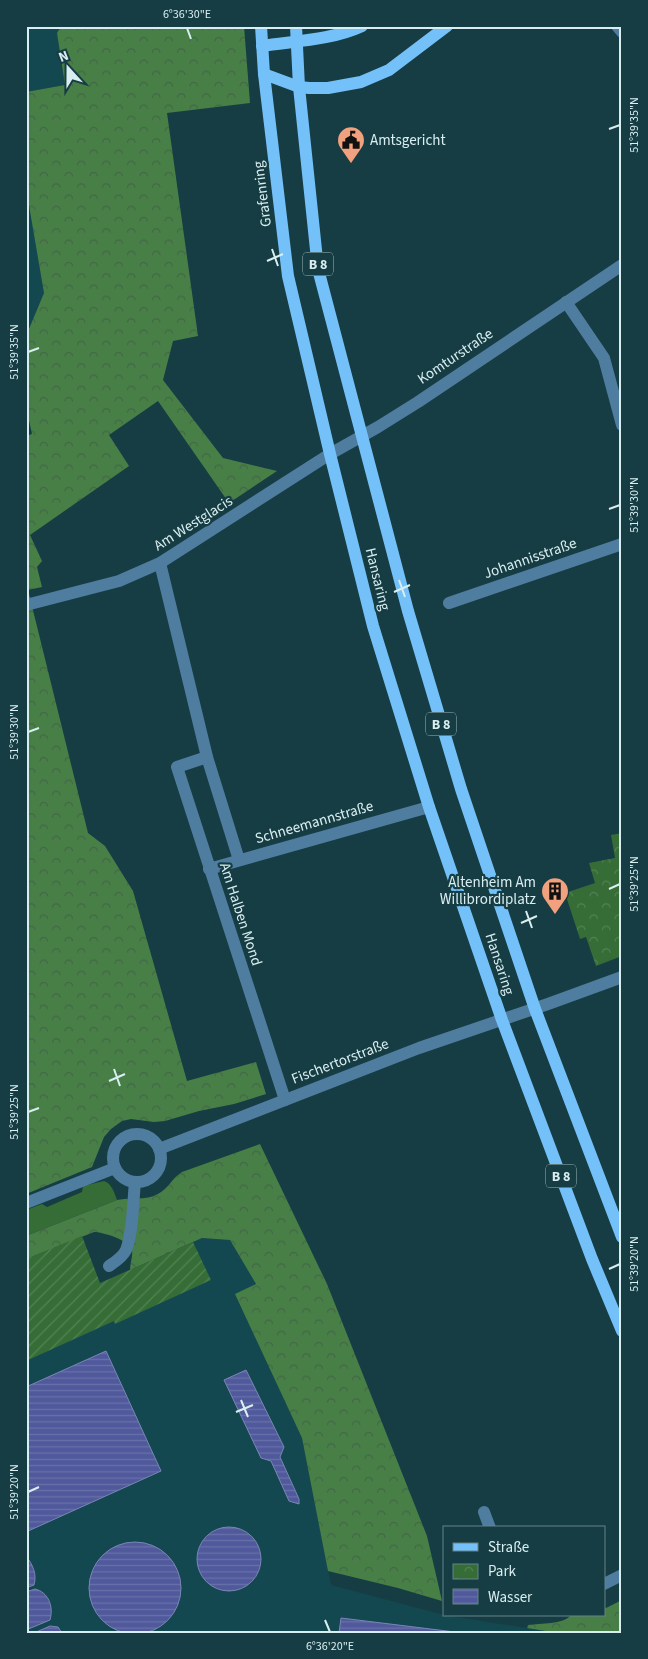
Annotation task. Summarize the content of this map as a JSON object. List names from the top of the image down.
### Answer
{
  "streets": {
    "main road": ["Grafenring", "B 8", "Hansaring"],
    "street": [
      "Komturstraße",
      "Am Westglacis",
      "Johannisstraße",
      "Schneemannstraße",
      "Am Halben Mond",
      "Fischertorstraße"
    ]
  },
  "crossings": [
    ["Grafenring", "B 8"],
    ["Grafenring", "Am Westglacis"],
    ["Grafenring", "Hansaring"],
    ["B 8", "Komturstraße"],
    ["B 8", "Am Westglacis"],
    ["B 8", "Hansaring"],
    ["Komturstraße", "Am Westglacis"],
    ["Komturstraße", "Hansaring"],
    ["Am Westglacis", "Hansaring"],
    ["Am Westglacis", "Am Halben Mond"],
    ["Hansaring", "Schneemannstraße"],
    ["Hansaring", "Fischertorstraße"],
    ["Schneemannstraße", "Am Halben Mond"],
    ["Am Halben Mond", "Fischertorstraße"]
  ],
  "places": {
    "public building": ["Amtsgericht"],
    "building": ["Altenheim Am Willibrordiplatz"]
  },
  "legend": ["Straße", "Park", "Wasser"],
  "north": "top",
  "coordinates": [
    "6°36'30\"E",
    "51°39'35\"N",
    "51°39'30\"N",
    "51°39'25\"N",
    "51°39'20\"N",
    "6°36'20\"E"
  ]
}
